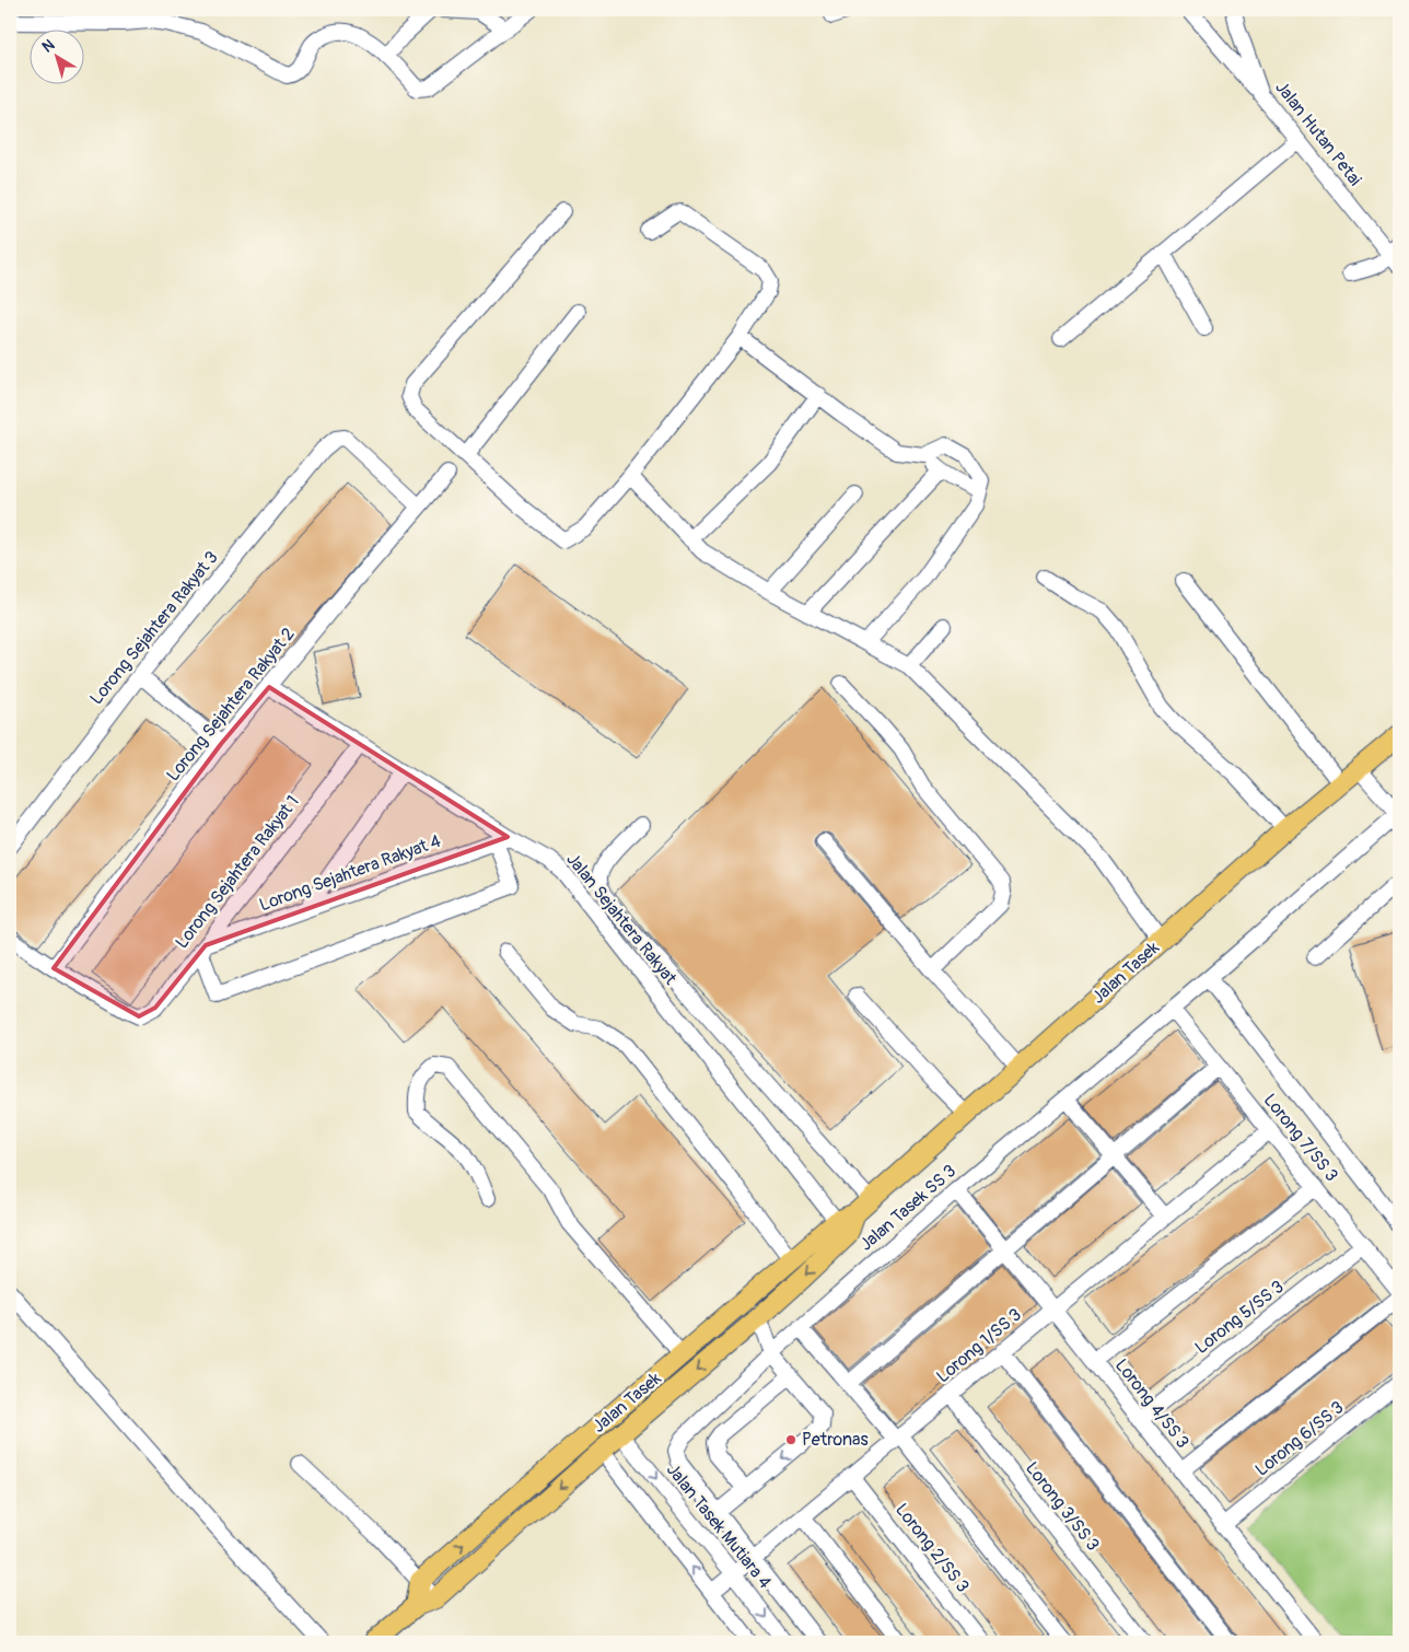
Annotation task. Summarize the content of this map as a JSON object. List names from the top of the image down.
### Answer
{
  "streets": {
    "main road": ["Jalan Tasek"],
    "street": [
      "Jalan Hutan Petai",
      "Lorong Sejahtera Rakyat 3",
      "Lorong Sejahtera Rakyat 2",
      "Lorong Sejahtera Rakyat 1",
      "Lorong Sejahtera Rakyat 4",
      "Jalan Sejahtera Rakyat",
      "Lorong 7/SS 3",
      "Jalan Tasek SS 3",
      "Lorong 5/SS 3",
      "Lorong 1/SS 3",
      "Lorong 4/SS 3",
      "Lorong 6/SS 3",
      "Lorong 3/SS 3",
      "Jalan Tasek Mutiara 4",
      "Lorong 2/SS 3"
    ]
  },
  "crossings": [
    ["Lorong Sejahtera Rakyat 3", "Lorong Sejahtera Rakyat 2"],
    ["Lorong Sejahtera Rakyat 2", "Lorong Sejahtera Rakyat 1"],
    ["Lorong Sejahtera Rakyat 2", "Jalan Sejahtera Rakyat"],
    ["Lorong Sejahtera Rakyat 1", "Lorong Sejahtera Rakyat 4"],
    ["Lorong Sejahtera Rakyat 1", "Jalan Sejahtera Rakyat"],
    ["Lorong Sejahtera Rakyat 4", "Jalan Sejahtera Rakyat"],
    ["Jalan Sejahtera Rakyat", "Jalan Tasek"],
    ["Jalan Tasek", "Jalan Tasek Mutiara 4"],
    ["Lorong 7/SS 3", "Jalan Tasek SS 3"],
    ["Lorong 7/SS 3", "Lorong 5/SS 3"],
    ["Lorong 7/SS 3", "Lorong 1/SS 3"],
    ["Jalan Tasek SS 3", "Lorong 4/SS 3"],
    ["Lorong 5/SS 3", "Lorong 4/SS 3"],
    ["Lorong 1/SS 3", "Lorong 4/SS 3"],
    ["Lorong 1/SS 3", "Lorong 3/SS 3"],
    ["Lorong 1/SS 3", "Jalan Tasek Mutiara 4"],
    ["Lorong 1/SS 3", "Lorong 2/SS 3"],
    ["Lorong 4/SS 3", "Lorong 6/SS 3"]
  ],
  "places": ["Petronas"],
  "north": "top left"
}
